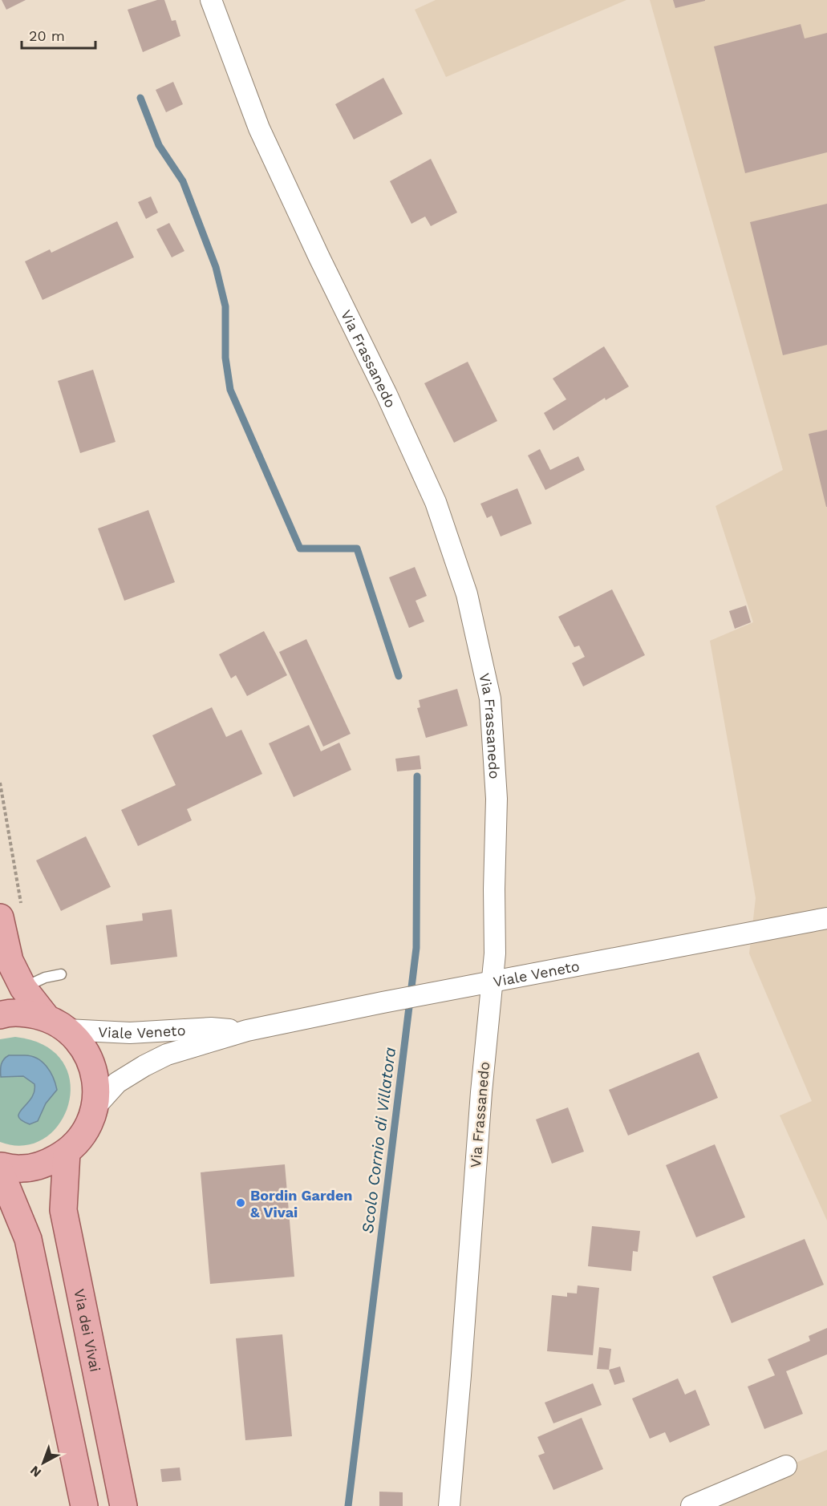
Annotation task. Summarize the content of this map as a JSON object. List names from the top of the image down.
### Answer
{
  "streets": {
    "main road": ["Via dei Vivai"],
    "street": ["Via Frassanedo", "Viale Veneto"]
  },
  "crossings": [
    ["Via Frassanedo", "Viale Veneto"]
  ],
  "water": ["Scolo Cornio di Villatora"],
  "places": ["Bordin Garden & Vivai"],
  "scale_bar": "20 m",
  "north": "bottom left"
}
